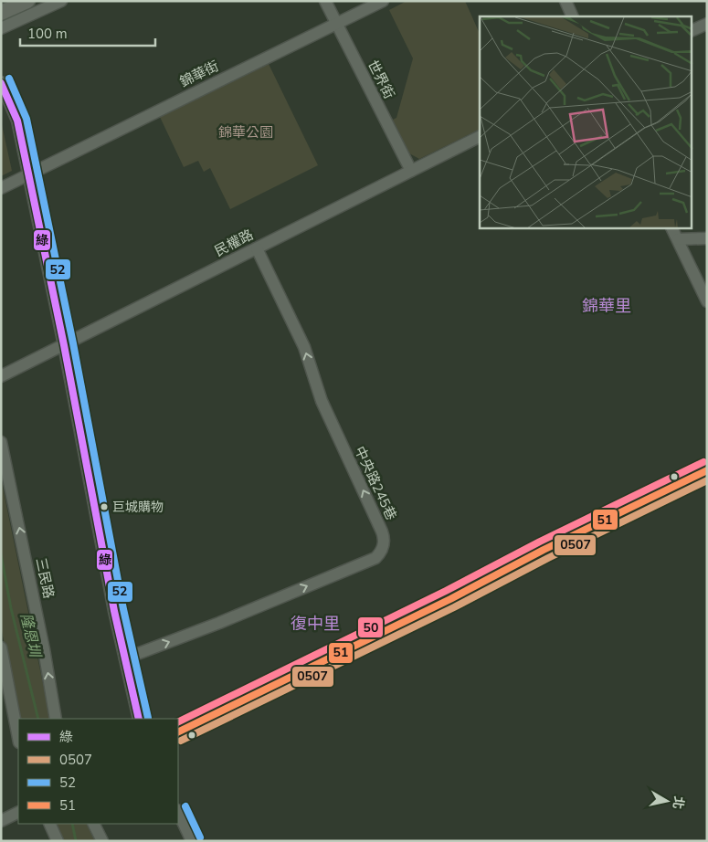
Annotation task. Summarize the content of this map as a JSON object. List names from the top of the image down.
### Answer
{
  "streets": {
    "street": [
      "錦華街",
      "世界街",
      "民權路",
      "中央路245巷",
      "三民路"
    ]
  },
  "crossings": [
    ["錦華街", "世界街"],
    ["世界街", "民權路"],
    ["民權路", "中央路245巷"]
  ],
  "districts": ["錦華里", "復中里"],
  "water": ["隆恩圳"],
  "parks": ["錦華公園"],
  "places": ["巨城購物"],
  "lines": [
    "transit line 52",
    "transit line 綠",
    "transit line 50",
    "transit line 51",
    "transit line 0507"
  ],
  "legend": [
    "綠",
    "0507",
    "52",
    "51"
  ],
  "scale_bar": "100 m",
  "north": "right"
}
